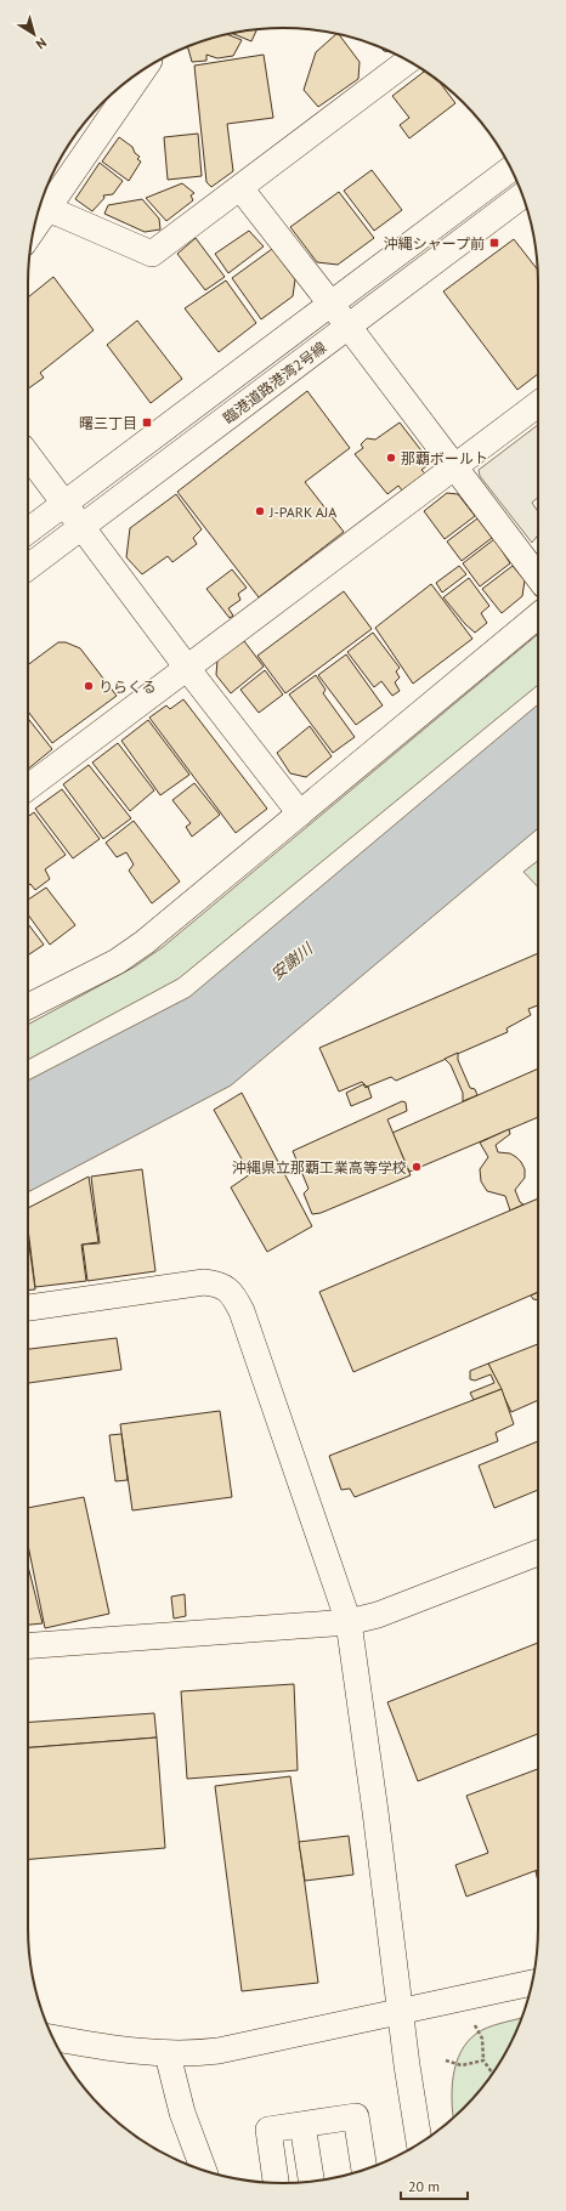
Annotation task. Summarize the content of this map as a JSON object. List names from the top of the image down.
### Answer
{
  "streets": {
    "street": ["臨港道路港湾2号線"]
  },
  "water": ["安謝川"],
  "places": {
    "transit": ["沖縄シャープ前", "曙三丁目"],
    "other": [
      "那覇ボールト",
      "J-PARK AJA",
      "りらくる",
      "沖縄県立那覇工業高等学校"
    ]
  },
  "scale_bar": "20 m",
  "north": "bottom right"
}
